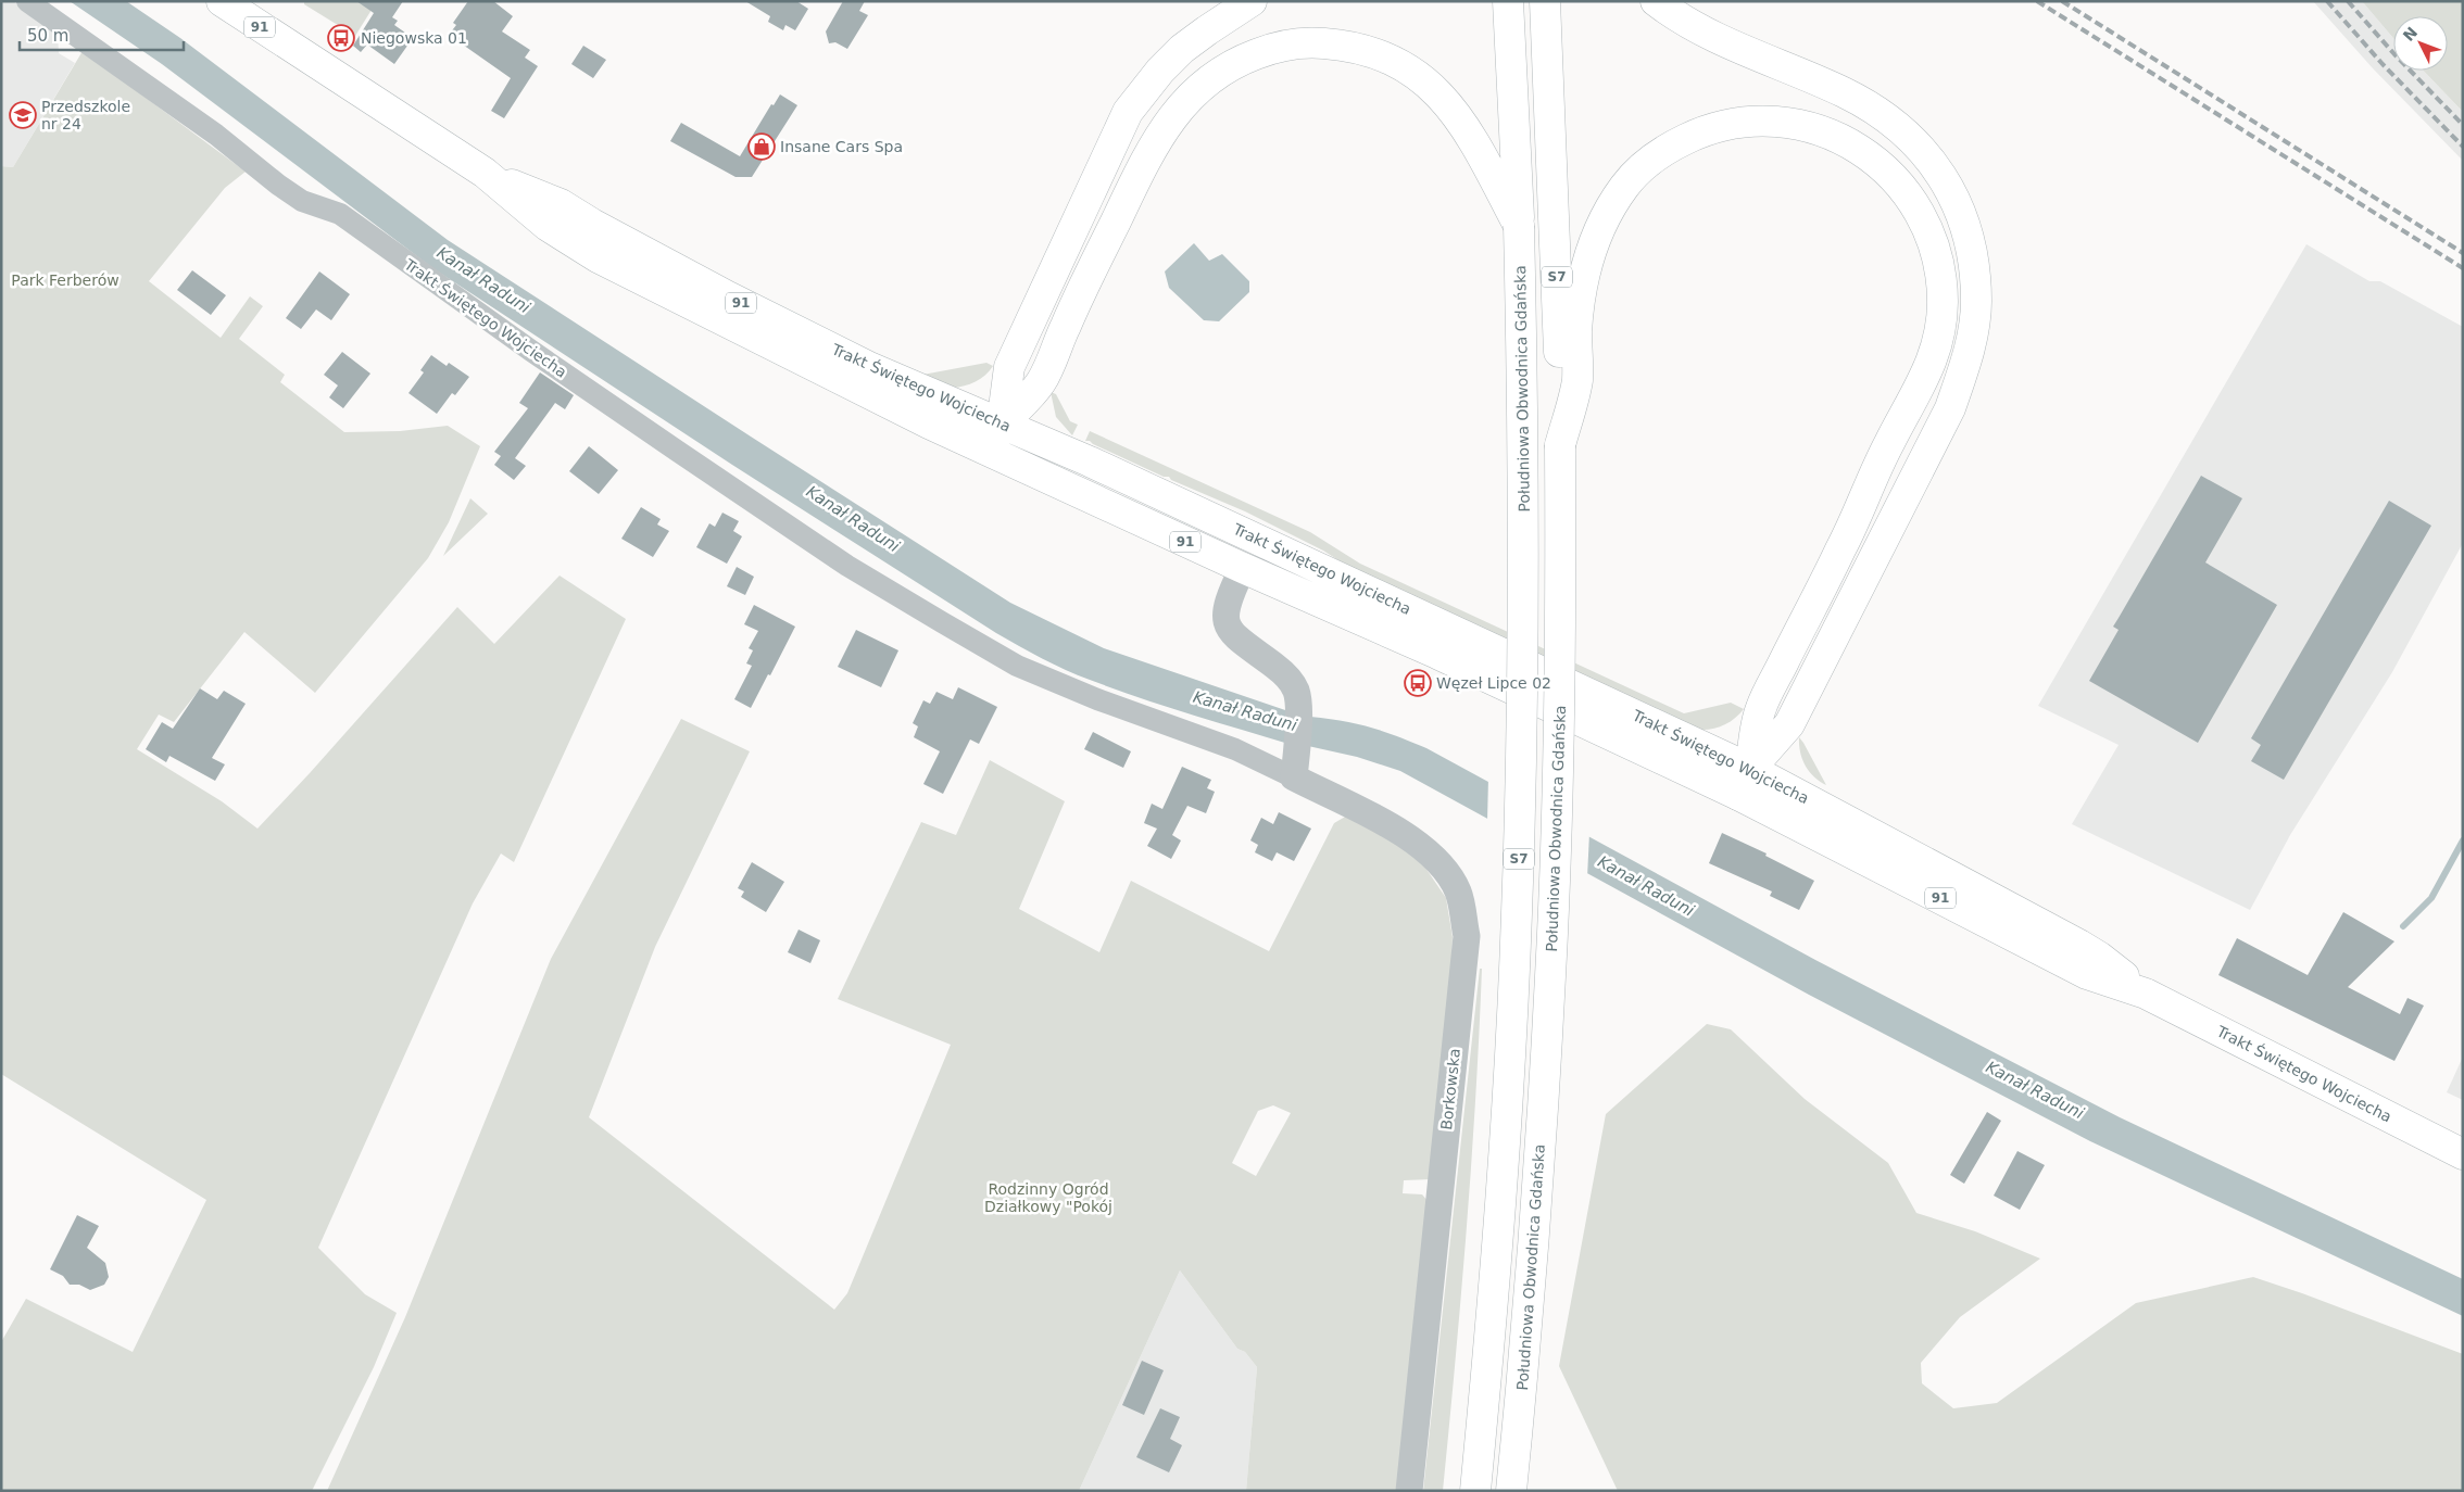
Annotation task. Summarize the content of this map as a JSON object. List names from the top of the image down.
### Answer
{
  "streets": {
    "main road": [
      "91",
      "S7",
      "Trakt Świętego Wojciecha",
      "Południowa Obwodnica Gdańska"
    ],
    "street": ["Borkowska"]
  },
  "crossings": [
    ["Trakt Świętego Wojciecha", "Borkowska"]
  ],
  "water": ["Kanał Raduni"],
  "parks": ["Park Ferberów", "Rodzinny Ogród Działkowy \"Pokój"],
  "places": {
    "bus stop": ["Niegowska 01", "Węzeł Lipce 02"],
    "school or university": ["Przedszkole nr 24"],
    "shop": ["Insane Cars Spa"]
  },
  "scale_bar": "50 m",
  "north": "top left"
}
